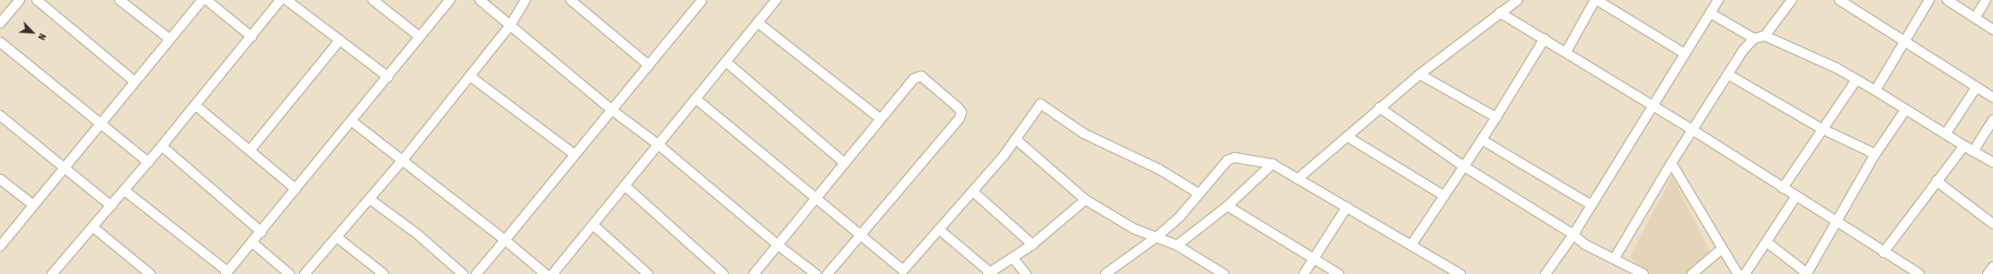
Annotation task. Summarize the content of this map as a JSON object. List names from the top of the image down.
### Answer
{
  "north": "bottom right"
}
